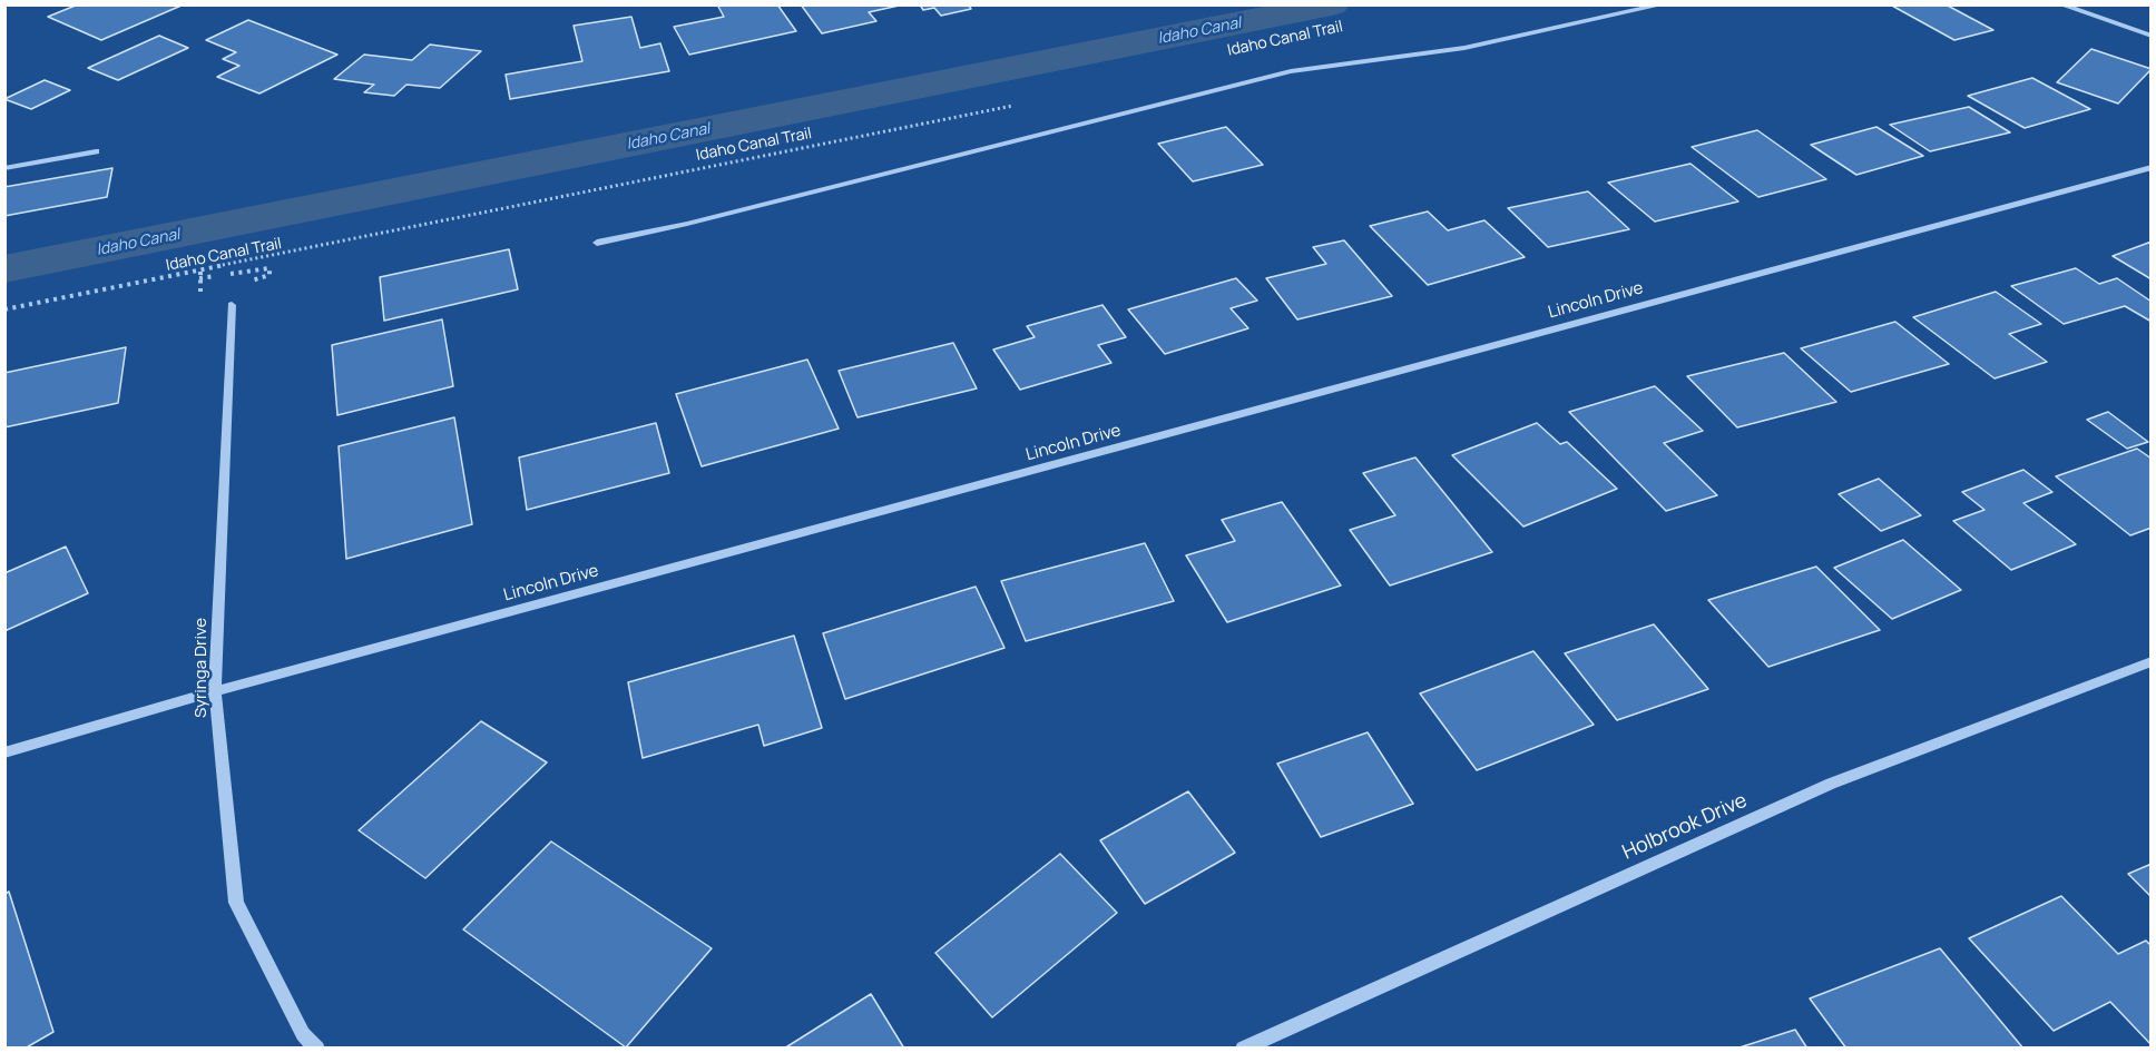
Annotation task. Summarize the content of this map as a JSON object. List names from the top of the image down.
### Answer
{
  "streets": {
    "street": ["Lincoln Drive", "Syringa Drive", "Holbrook Drive"],
    "path": ["Idaho Canal Trail"]
  },
  "crossings": [
    ["Lincoln Drive", "Syringa Drive"]
  ],
  "water": ["Idaho Canal"]
}
